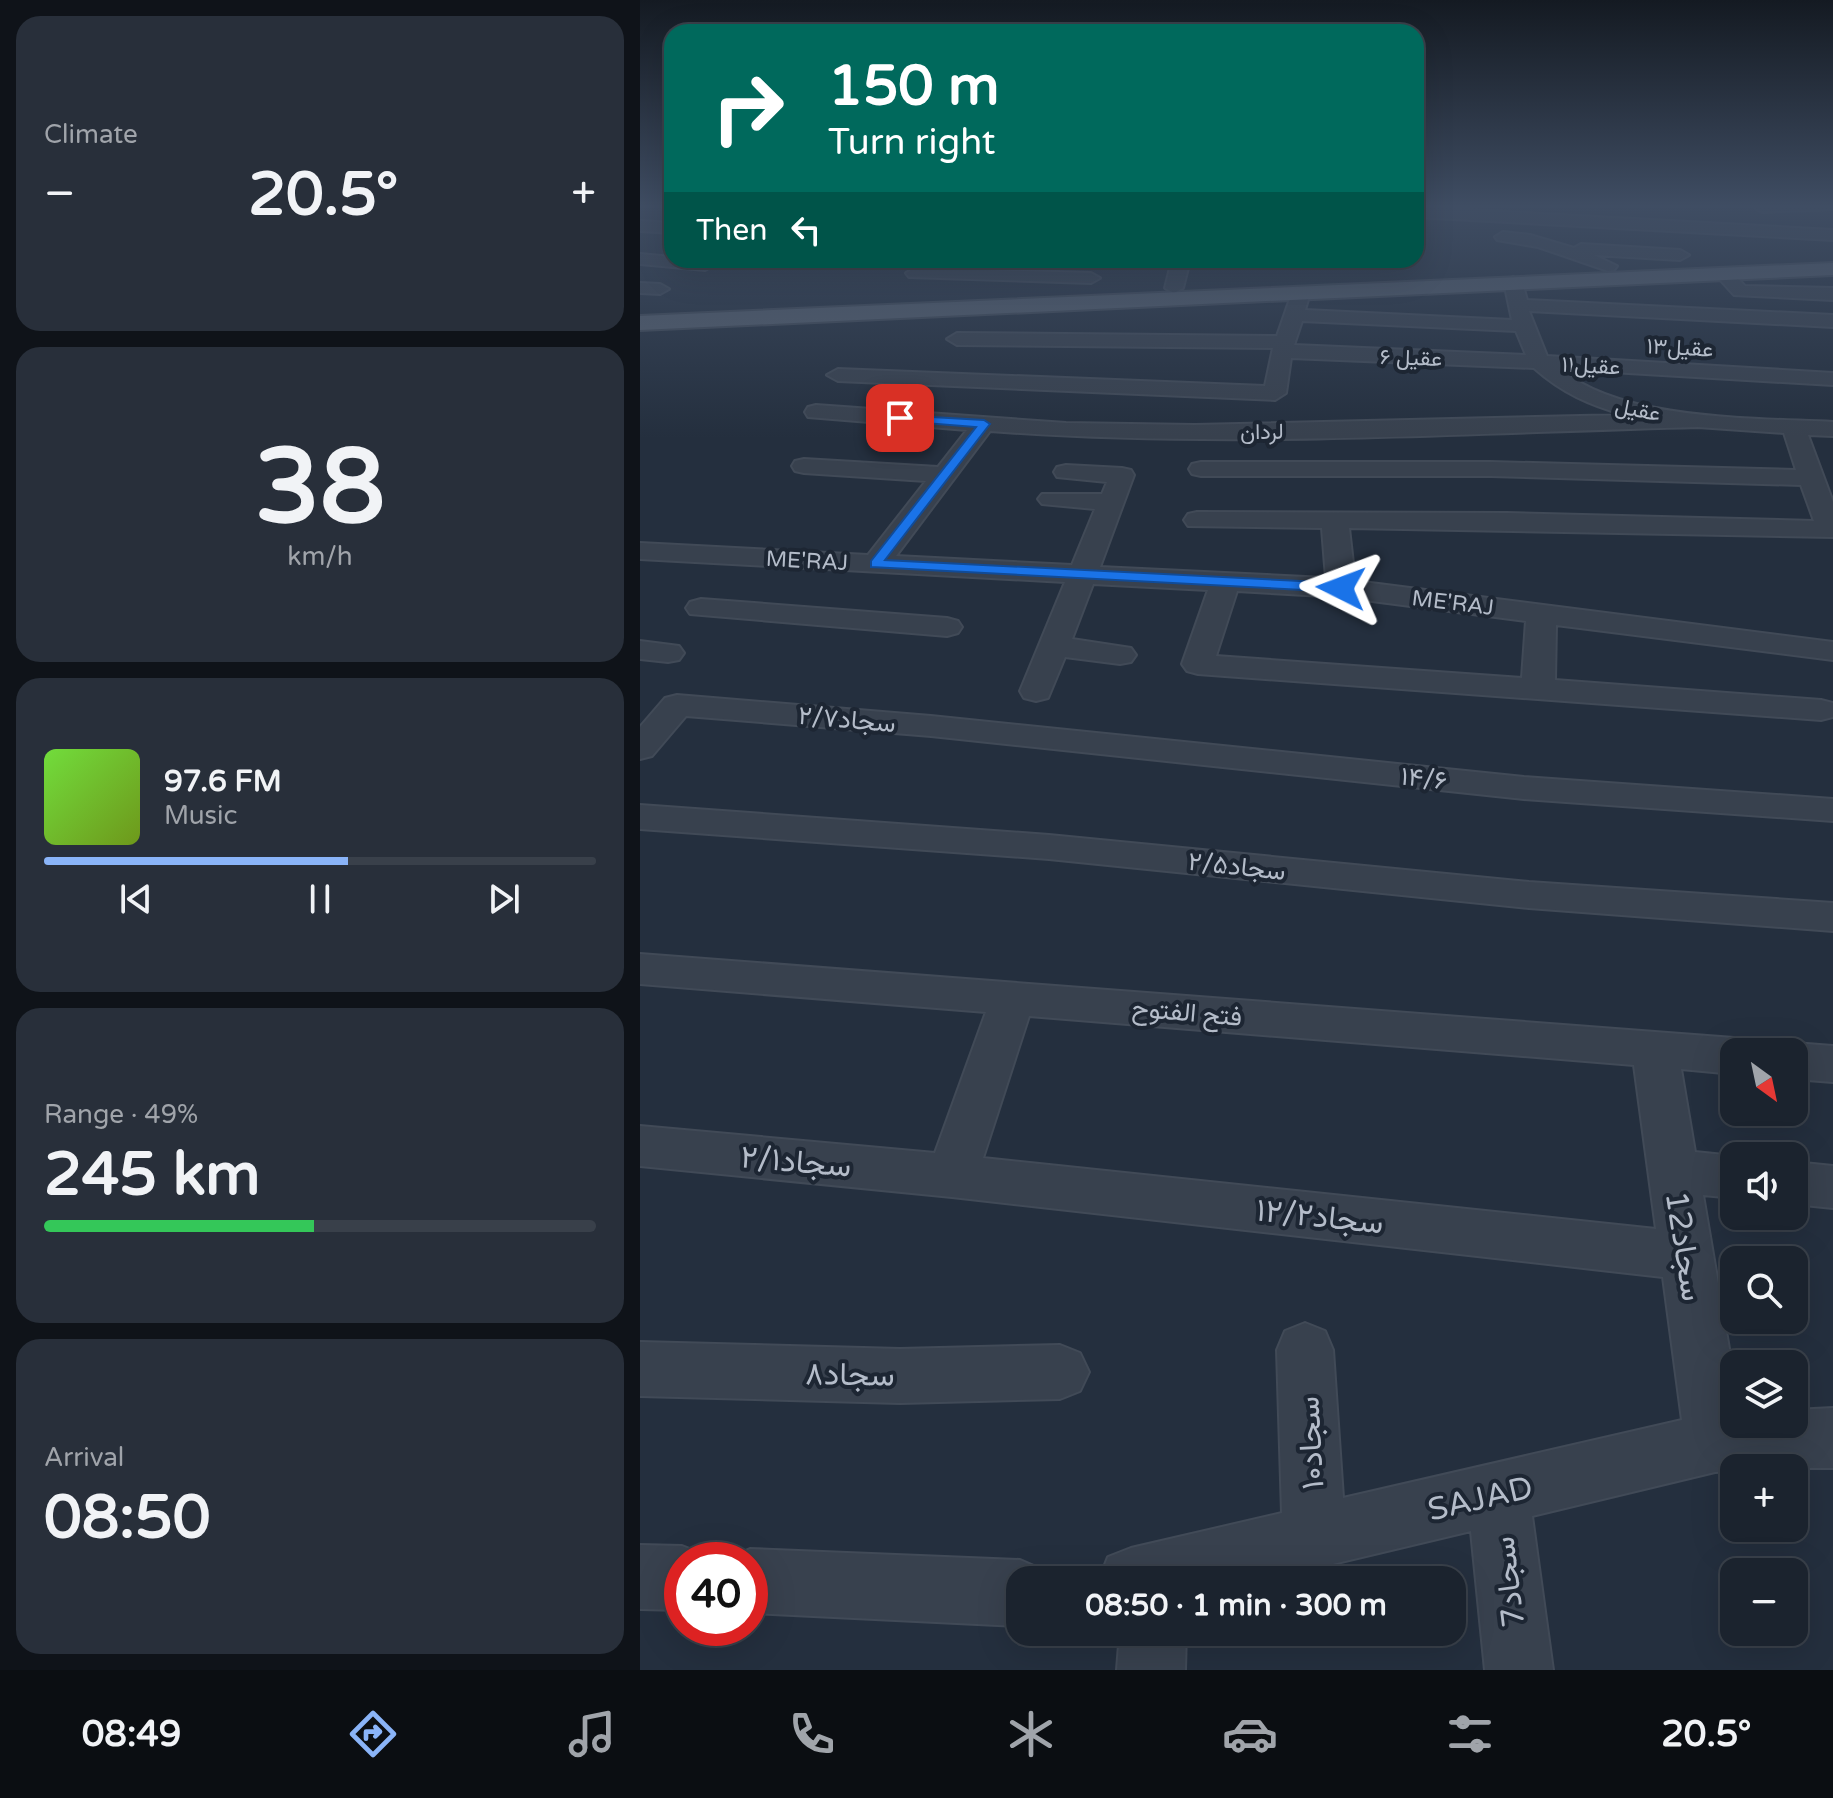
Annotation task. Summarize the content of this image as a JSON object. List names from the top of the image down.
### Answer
{
  "streets": {
    "street": [
      "عقیل ۶",
      "عقیل۱۱",
      "عقیل",
      "لردان",
      "ME'RAJ",
      "سجاد۲/۷",
      "۱۴/۶",
      "۲/۵سجاد",
      "فتح الفتوح",
      "۲/۱سجاد",
      "۱۲/۲سجاد",
      "12سجاد",
      "۸سجاد",
      "۱۰سجاد",
      "SAJAD",
      "7سجاد"
    ]
  },
  "crossings": [
    ["عقیل ۶", "عقیل۱۱"],
    ["عقیل ۶", "عقیل"],
    ["عقیل۱۱", "عقیل"],
    ["عقیل", "لردان"],
    ["سجاد۲/۷", "۱۴/۶"],
    ["فتح الفتوح", "12سجاد"],
    ["۲/۱سجاد", "۱۲/۲سجاد"],
    ["۱۲/۲سجاد", "12سجاد"],
    ["12سجاد", "SAJAD"],
    ["۱۰سجاد", "SAJAD"],
    ["SAJAD", "7سجاد"]
  ],
  "north": "bottom right",
  "page": {
    "tile": [
      "Climate",
      ["38", "km/h"],
      ["Range · 49%", "245 km"],
      ["Arrival", "08:50"]
    ],
    "turn": ["150 m", "Turn right"],
    "heat": ["−", "20.5°", "+"],
    "then": "Then",
    "song": ["97.6 FM", "Music"],
    "map_buttons": ["+", "−"],
    "limit": "40",
    "trip": "08:50 · 1 min · 300 m",
    "tabs": ["08:49", "20.5°"]
  }
}
